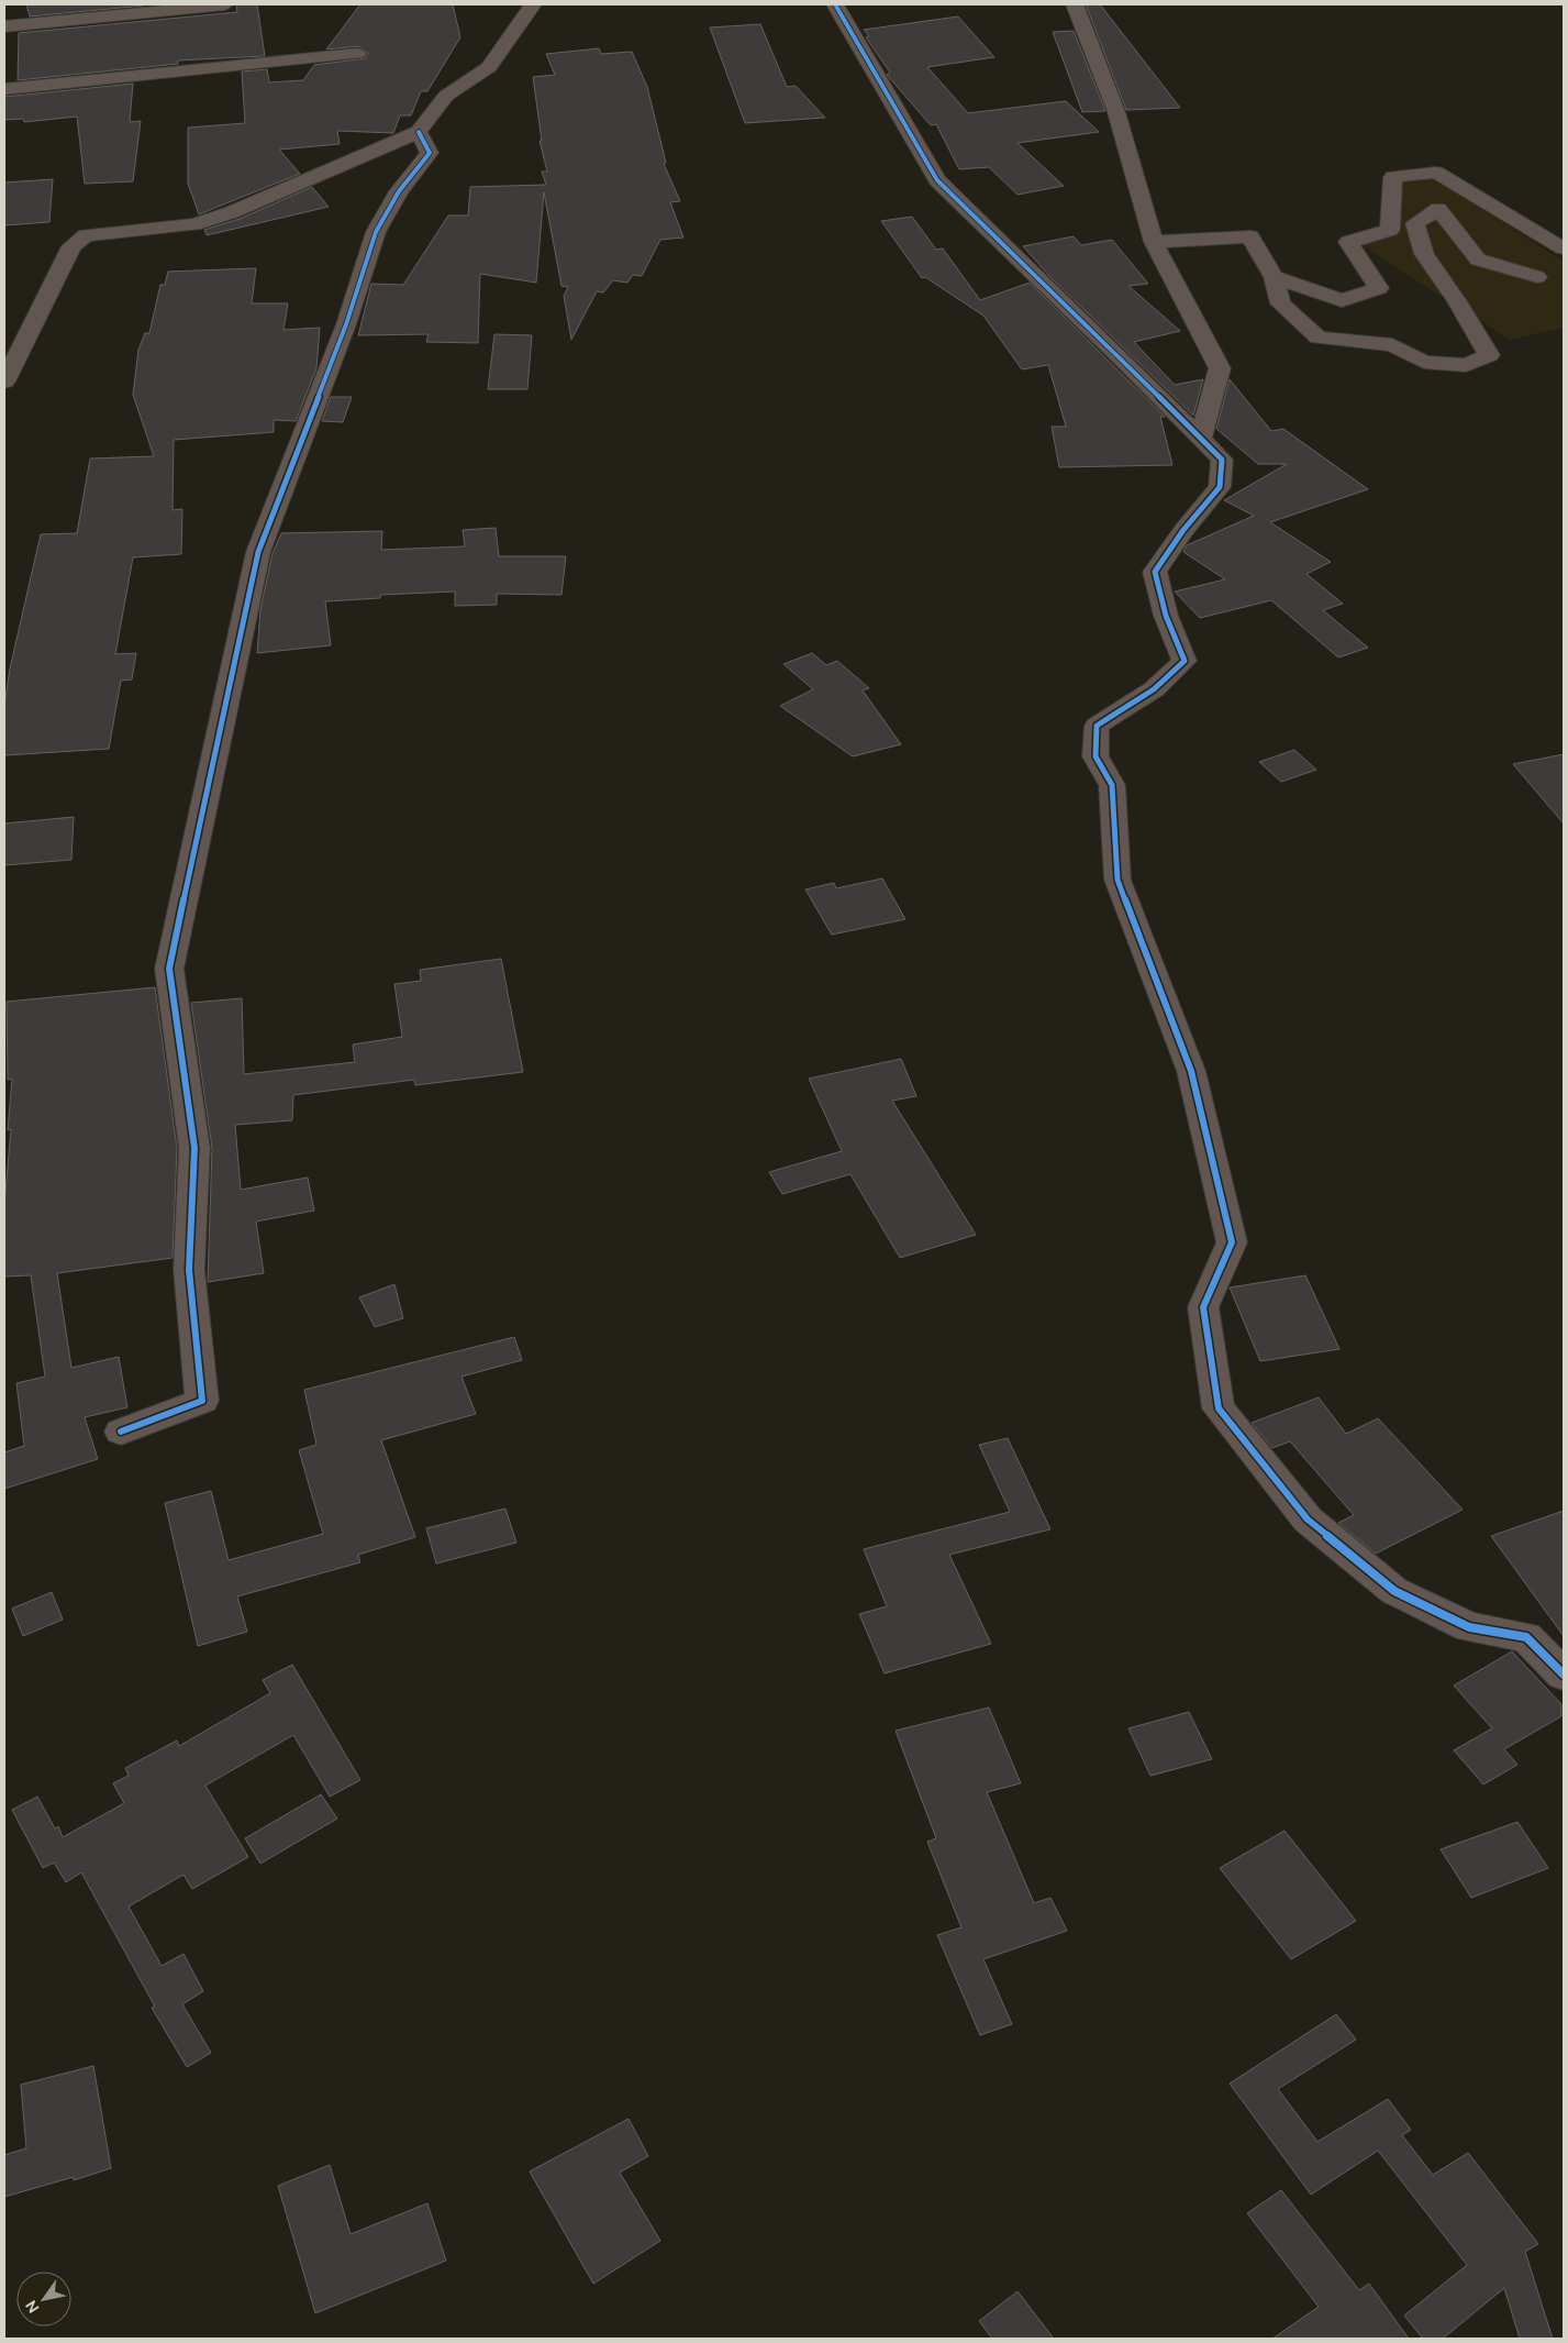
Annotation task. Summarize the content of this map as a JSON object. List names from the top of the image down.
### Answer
{
  "north": "bottom left"
}
